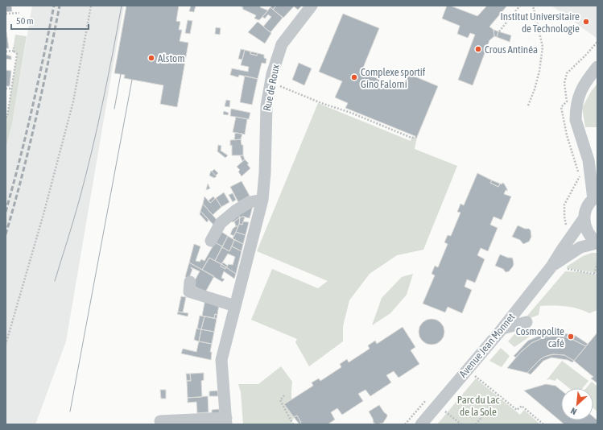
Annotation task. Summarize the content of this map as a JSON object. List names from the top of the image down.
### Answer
{
  "streets": {
    "street": ["Rue de Roux", "Avenue Jean Monnet"]
  },
  "parks": ["Parc du Lac de la Sole"],
  "places": [
    "Institut Universitaire de Technologie",
    "Crous Antinéa",
    "Alstom",
    "Complexe sportif Gino Falorni",
    "Cosmopolite café"
  ],
  "scale_bar": "50 m",
  "north": "bottom left"
}
